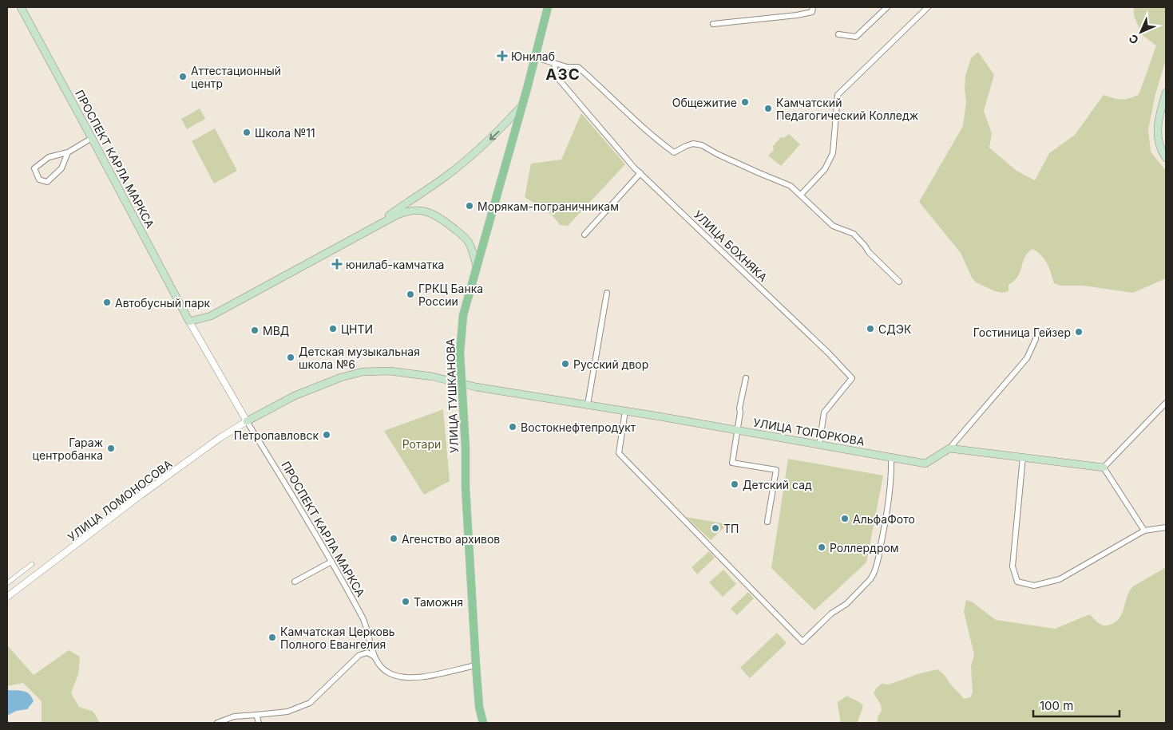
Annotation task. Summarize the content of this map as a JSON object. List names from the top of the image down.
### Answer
{
  "streets": {
    "main road": ["ПРОСПЕКТ КАРЛА МАРКСА", "УЛИЦА ТУШКАНОВА", "УЛИЦА ТОПОРКОВА"],
    "street": ["УЛИЦА БОХНЯКА", "УЛИЦА ЛОМОНОСОВА"]
  },
  "crossings": [
    ["ПРОСПЕКТ КАРЛА МАРКСА", "УЛИЦА ТУШКАНОВА"],
    ["ПРОСПЕКТ КАРЛА МАРКСА", "УЛИЦА ТОПОРКОВА"],
    ["ПРОСПЕКТ КАРЛА МАРКСА", "УЛИЦА ЛОМОНОСОВА"],
    ["УЛИЦА БОХНЯКА", "УЛИЦА ТОПОРКОВА"],
    ["УЛИЦА ТУШКАНОВА", "УЛИЦА ТОПОРКОВА"],
    ["УЛИЦА ТОПОРКОВА", "УЛИЦА ЛОМОНОСОВА"]
  ],
  "districts": ["АЗС"],
  "parks": ["Ротари"],
  "places": {
    "health": ["Юнилаб", "юнилаб-камчатка"],
    "other": [
      "Аттестационный центр",
      "Общежитие",
      "Камчатский Педагогический Колледж",
      "Школа №11",
      "Морякам-пограничникам",
      "ГРКЦ Банка России",
      "Автобусный парк",
      "ЦНТИ",
      "СДЭК",
      "МВД",
      "Гостиница Гейзер",
      "Детская музыкальная школа №6",
      "Русский двор",
      "Востокнефтепродукт",
      "Петропавловск",
      "Гараж центробанка",
      "Детский сад",
      "АльфаФото",
      "ТП",
      "Агенство архивов",
      "Роллердром",
      "Таможня",
      "Камчатская Церковь Полного Евангелия"
    ]
  },
  "scale_bar": "100 m",
  "north": "bottom left"
}
